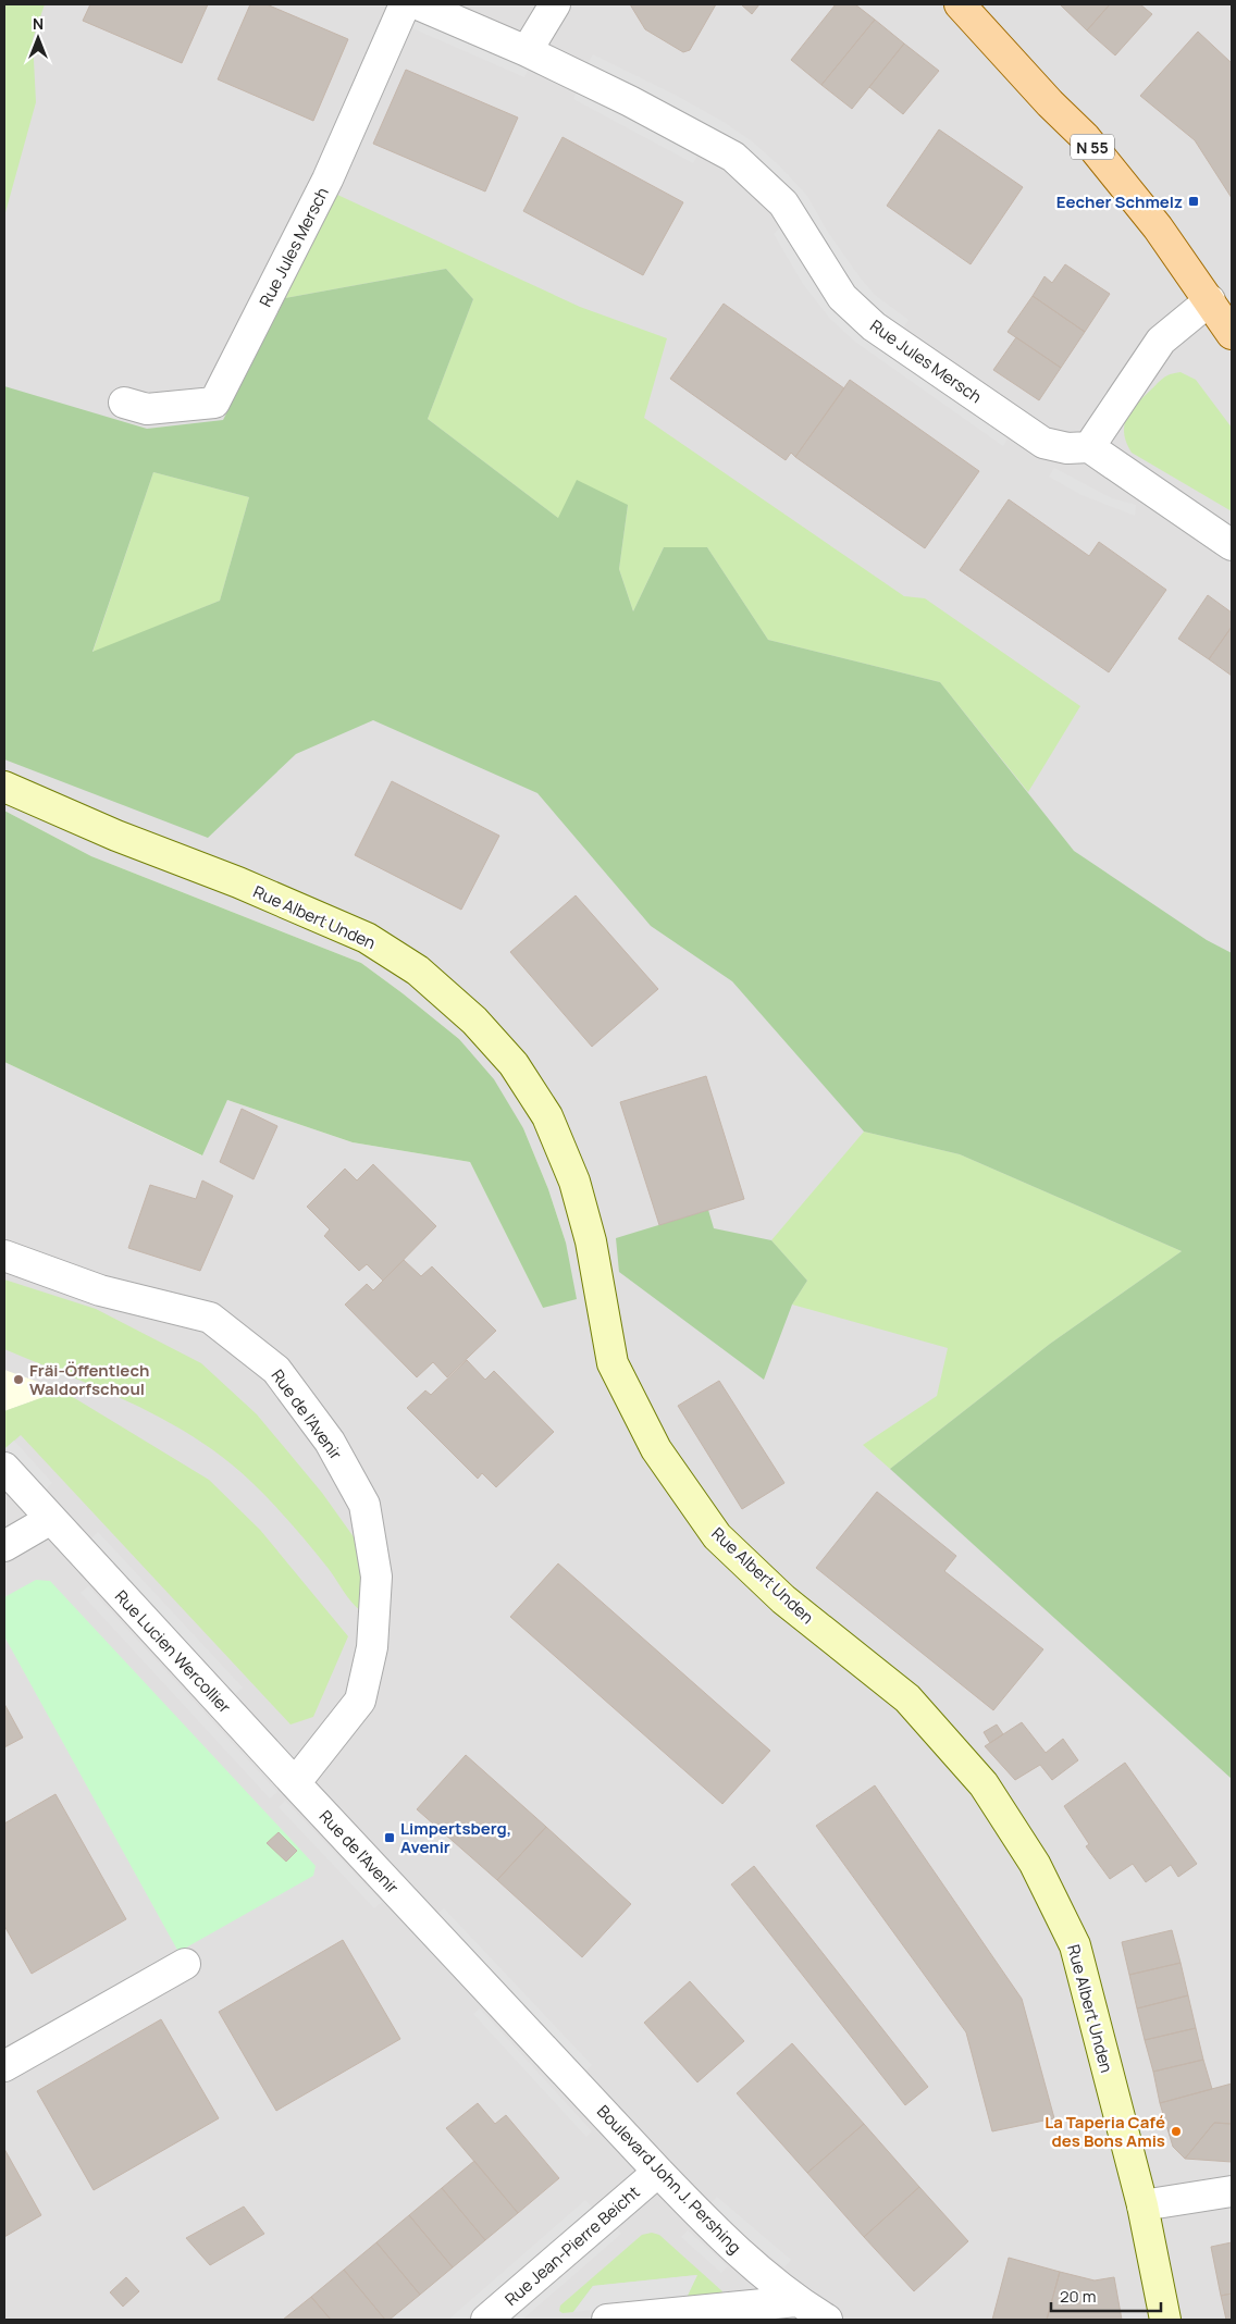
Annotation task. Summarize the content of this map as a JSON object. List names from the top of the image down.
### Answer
{
  "streets": {
    "main road": ["N 55", "Rue Albert Unden"],
    "street": [
      "Rue Jules Mersch",
      "Rue de l'Avenir",
      "Rue Lucien Wercollier",
      "Boulevard John J. Pershing",
      "Rue Jean-Pierre Beicht"
    ]
  },
  "crossings": [
    ["Rue de l'Avenir", "Rue Lucien Wercollier"],
    ["Rue de l'Avenir", "Boulevard John J. Pershing"],
    ["Boulevard John J. Pershing", "Rue Jean-Pierre Beicht"]
  ],
  "places": {
    "transit": ["Eecher Schmelz", "Limpertsberg, Avenir"],
    "other": ["Fräi-Öffentlech Waldorfschoul", "La Taperia Café des Bons Amis"]
  },
  "scale_bar": "20 m",
  "north": "top"
}
